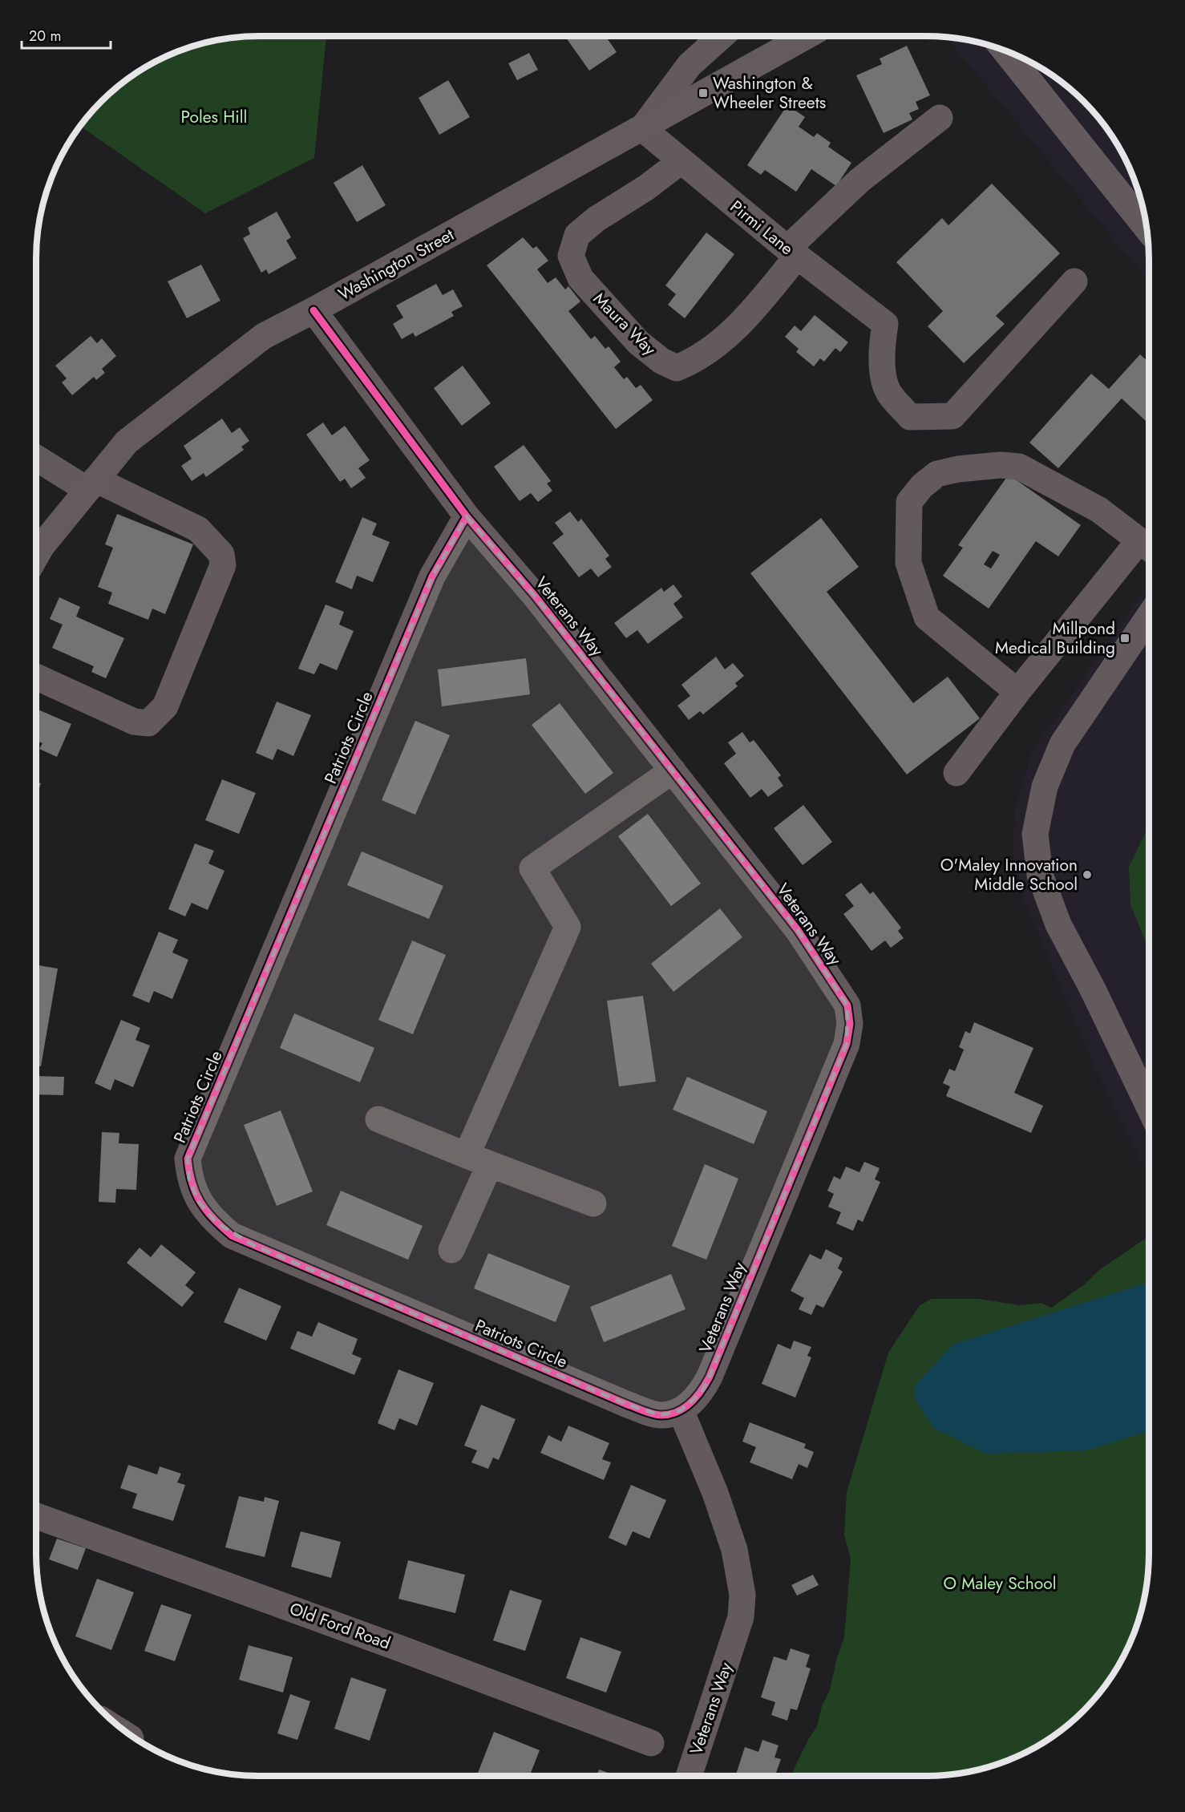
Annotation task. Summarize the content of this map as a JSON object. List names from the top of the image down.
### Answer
{
  "streets": {
    "main road": ["Washington Street"],
    "street": [
      "Pirmi Lane",
      "Maura Way",
      "Veterans Way",
      "Patriots Circle",
      "Old Ford Road"
    ]
  },
  "crossings": [
    ["Pirmi Lane", "Washington Street"],
    ["Pirmi Lane", "Maura Way"],
    ["Washington Street", "Veterans Way"],
    ["Veterans Way", "Patriots Circle"]
  ],
  "parks": ["Poles Hill", "O Maley School"],
  "places": {
    "transit": ["Washington & Wheeler Streets", "Millpond Medical Building"],
    "other": ["O'Maley Innovation Middle School"]
  },
  "scale_bar": "20 m"
}
